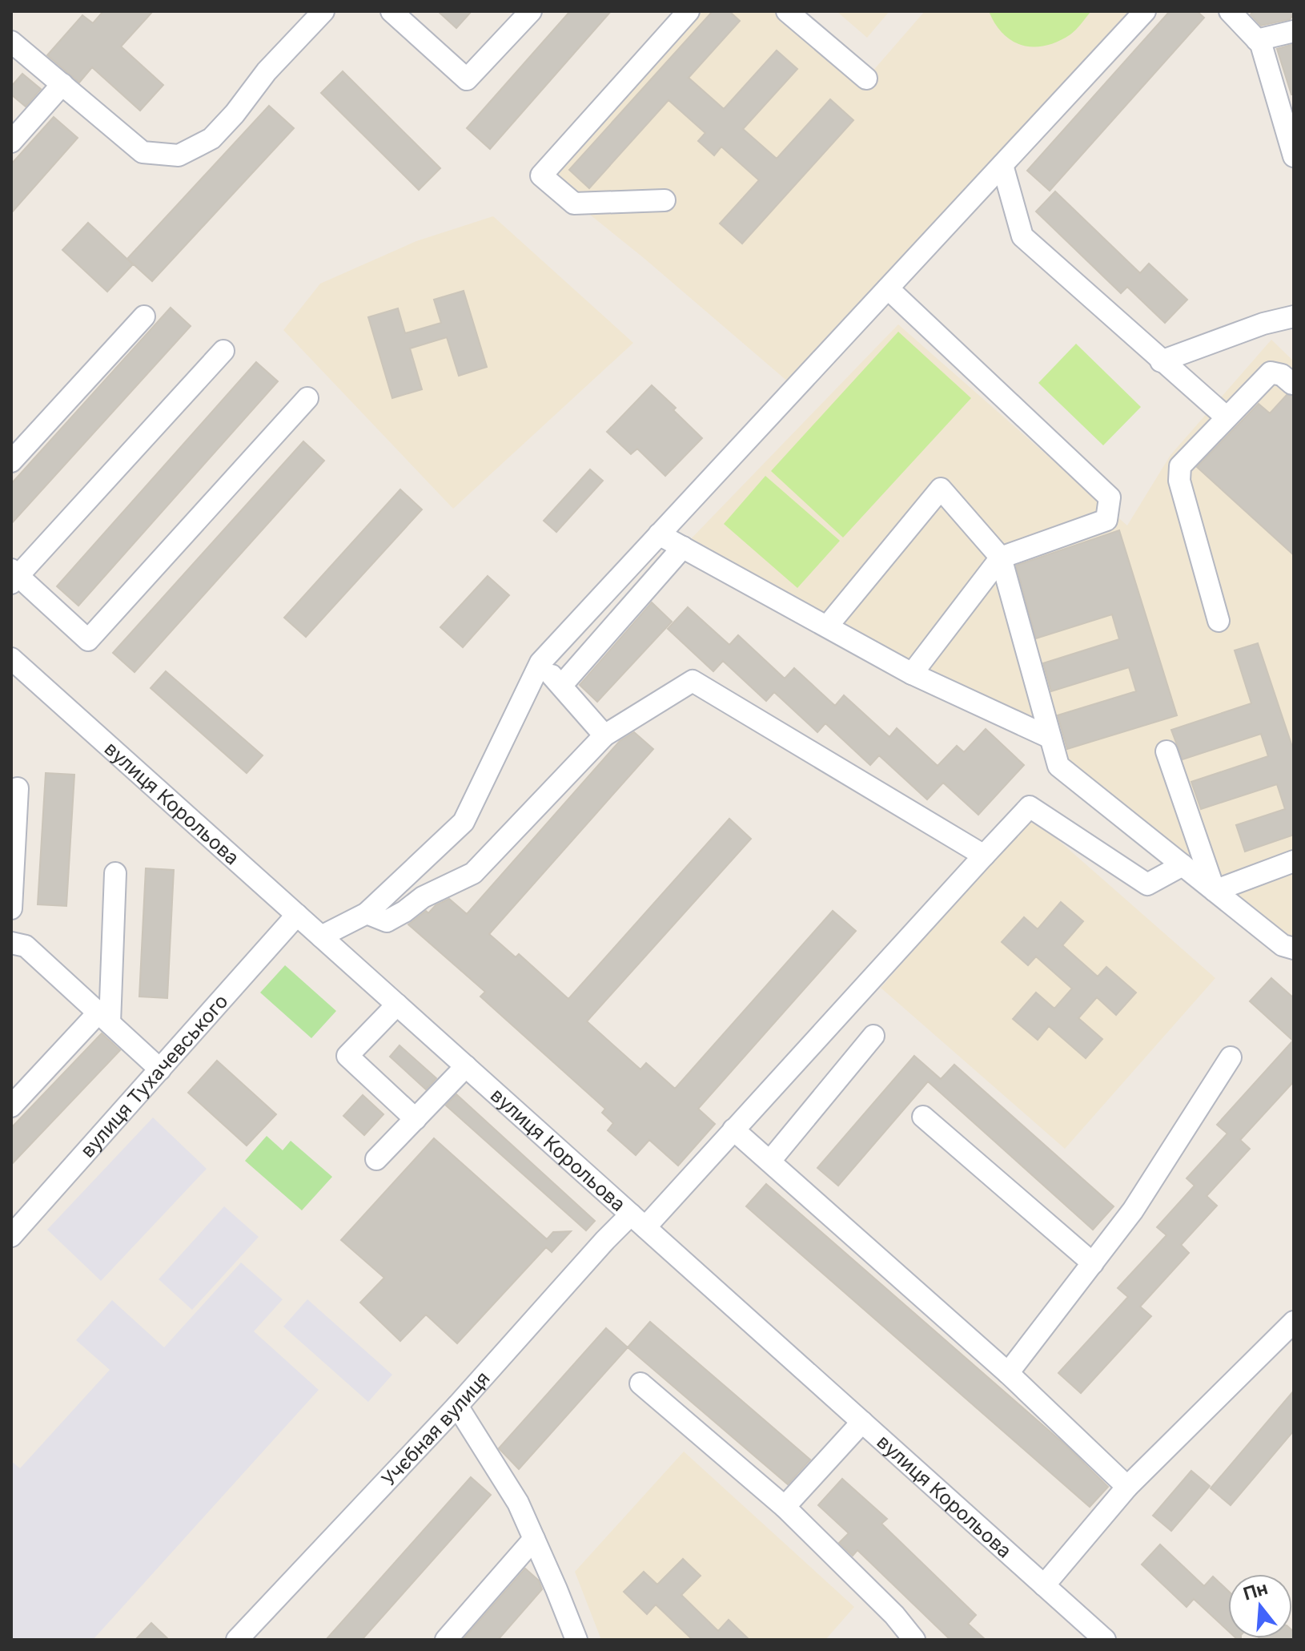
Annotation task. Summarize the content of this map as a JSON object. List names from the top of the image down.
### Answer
{
  "streets": {
    "street": ["вулиця Корольова", "вулиця Тухачевського", "Учєбная вулиця"]
  },
  "crossings": [
    ["вулиця Корольова", "вулиця Тухачевського"],
    ["вулиця Корольова", "Учєбная вулиця"]
  ],
  "north": "top"
}
